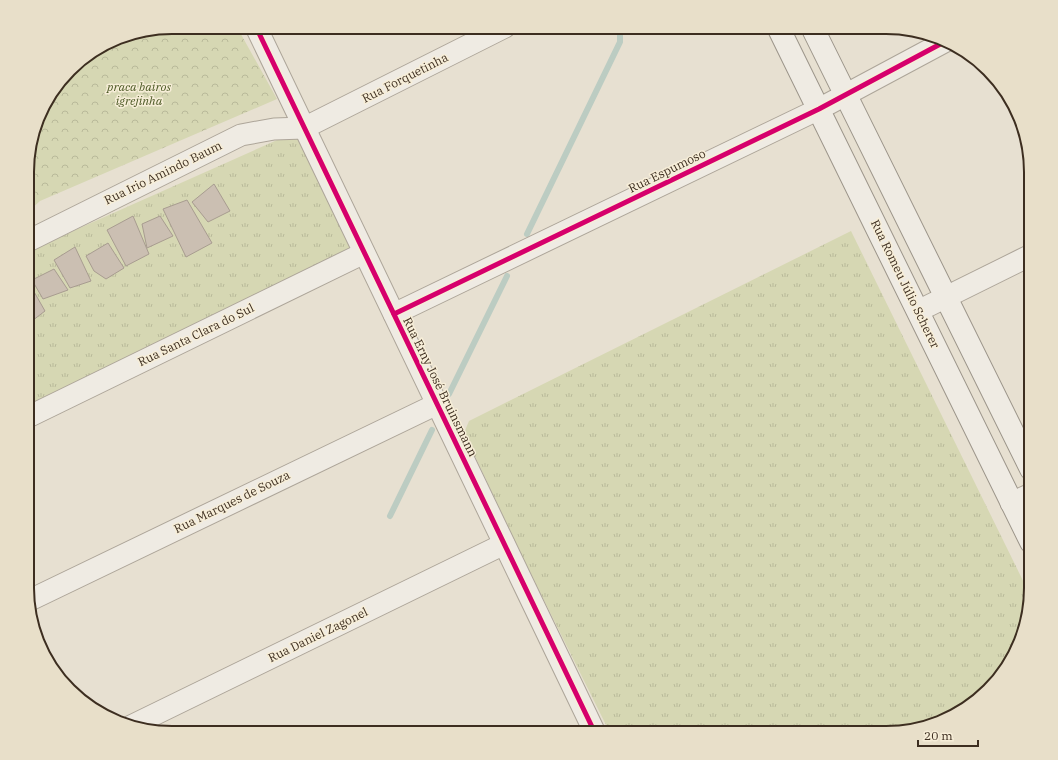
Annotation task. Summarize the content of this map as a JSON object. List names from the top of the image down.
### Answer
{
  "streets": {
    "main road": ["Rua Romeu Júlio Scherer"],
    "street": [
      "Rua Forquetinha",
      "Rua Espumoso",
      "Rua Irio Amindo Baum",
      "Rua Santa Clara do Sul",
      "Rua Erny José Bruinsmann",
      "Rua Marques de Souza",
      "Rua Daniel Zagonel"
    ]
  },
  "crossings": [
    ["Rua Forquetinha", "Rua Irio Amindo Baum"],
    ["Rua Forquetinha", "Rua Erny José Bruinsmann"],
    ["Rua Espumoso", "Rua Romeu Júlio Scherer"],
    ["Rua Espumoso", "Rua Erny José Bruinsmann"],
    ["Rua Irio Amindo Baum", "Rua Erny José Bruinsmann"],
    ["Rua Santa Clara do Sul", "Rua Erny José Bruinsmann"],
    ["Rua Erny José Bruinsmann", "Rua Marques de Souza"],
    ["Rua Erny José Bruinsmann", "Rua Daniel Zagonel"]
  ],
  "parks": ["praca bairos igrejinha"],
  "scale_bar": "20 m"
}
